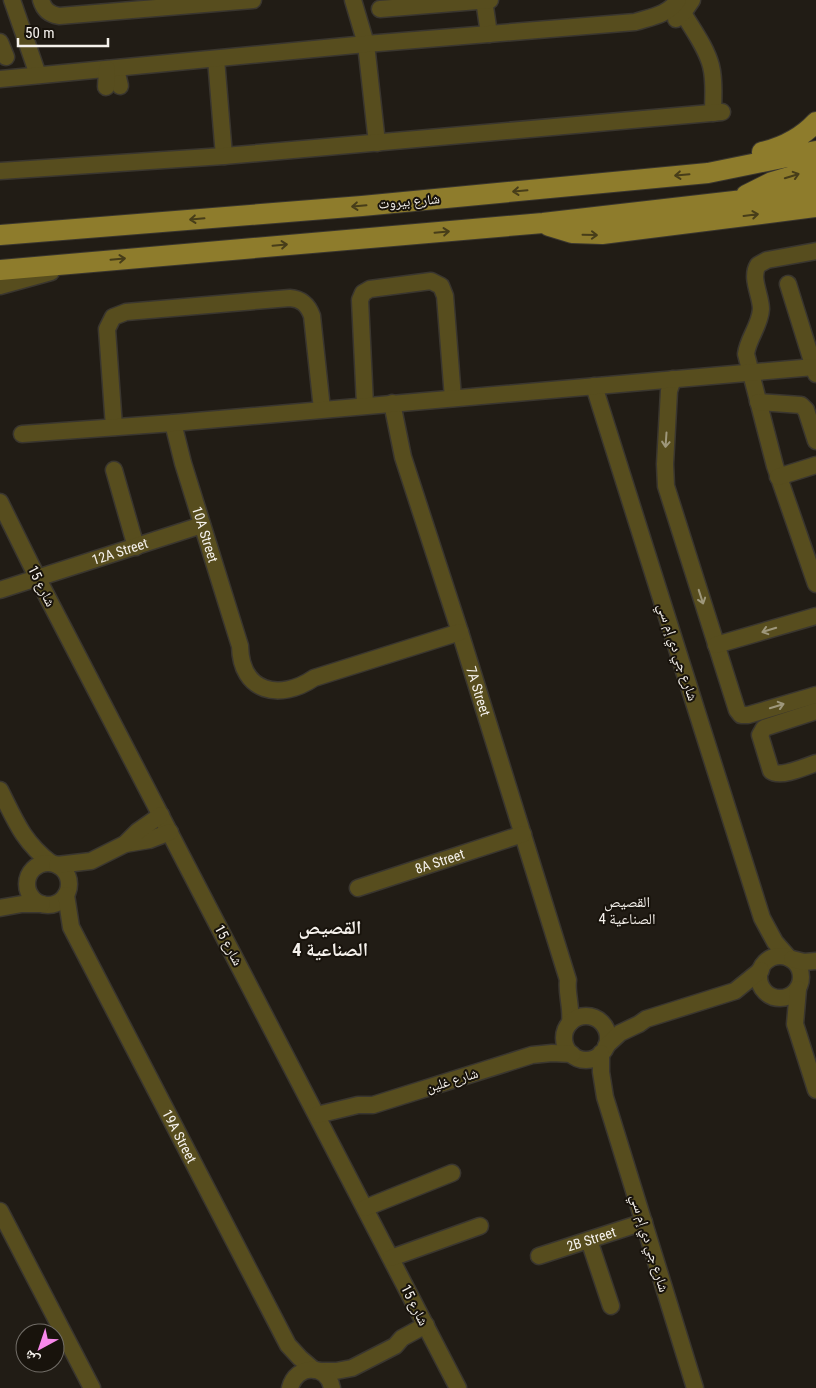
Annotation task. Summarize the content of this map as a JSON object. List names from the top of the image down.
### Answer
{
  "streets": {
    "main road": ["شارع بيروت"],
    "street": [
      "10A Street",
      "12A Street",
      "شارع 15",
      "شارع جي دي إم سي",
      "7A Street",
      "8A Street",
      "شارع غلين",
      "19A Street",
      "2B Street"
    ]
  },
  "crossings": [
    ["10A Street", "12A Street"],
    ["10A Street", "7A Street"],
    ["12A Street", "شارع 15"],
    ["شارع 15", "شارع غلين"],
    ["شارع جي دي إم سي", "شارع غلين"],
    ["شارع جي دي إم سي", "2B Street"],
    ["7A Street", "8A Street"]
  ],
  "districts": ["القصيص الصناعية 4", "القصيص الصناعية 4"],
  "scale_bar": "50 m",
  "north": "bottom left"
}
